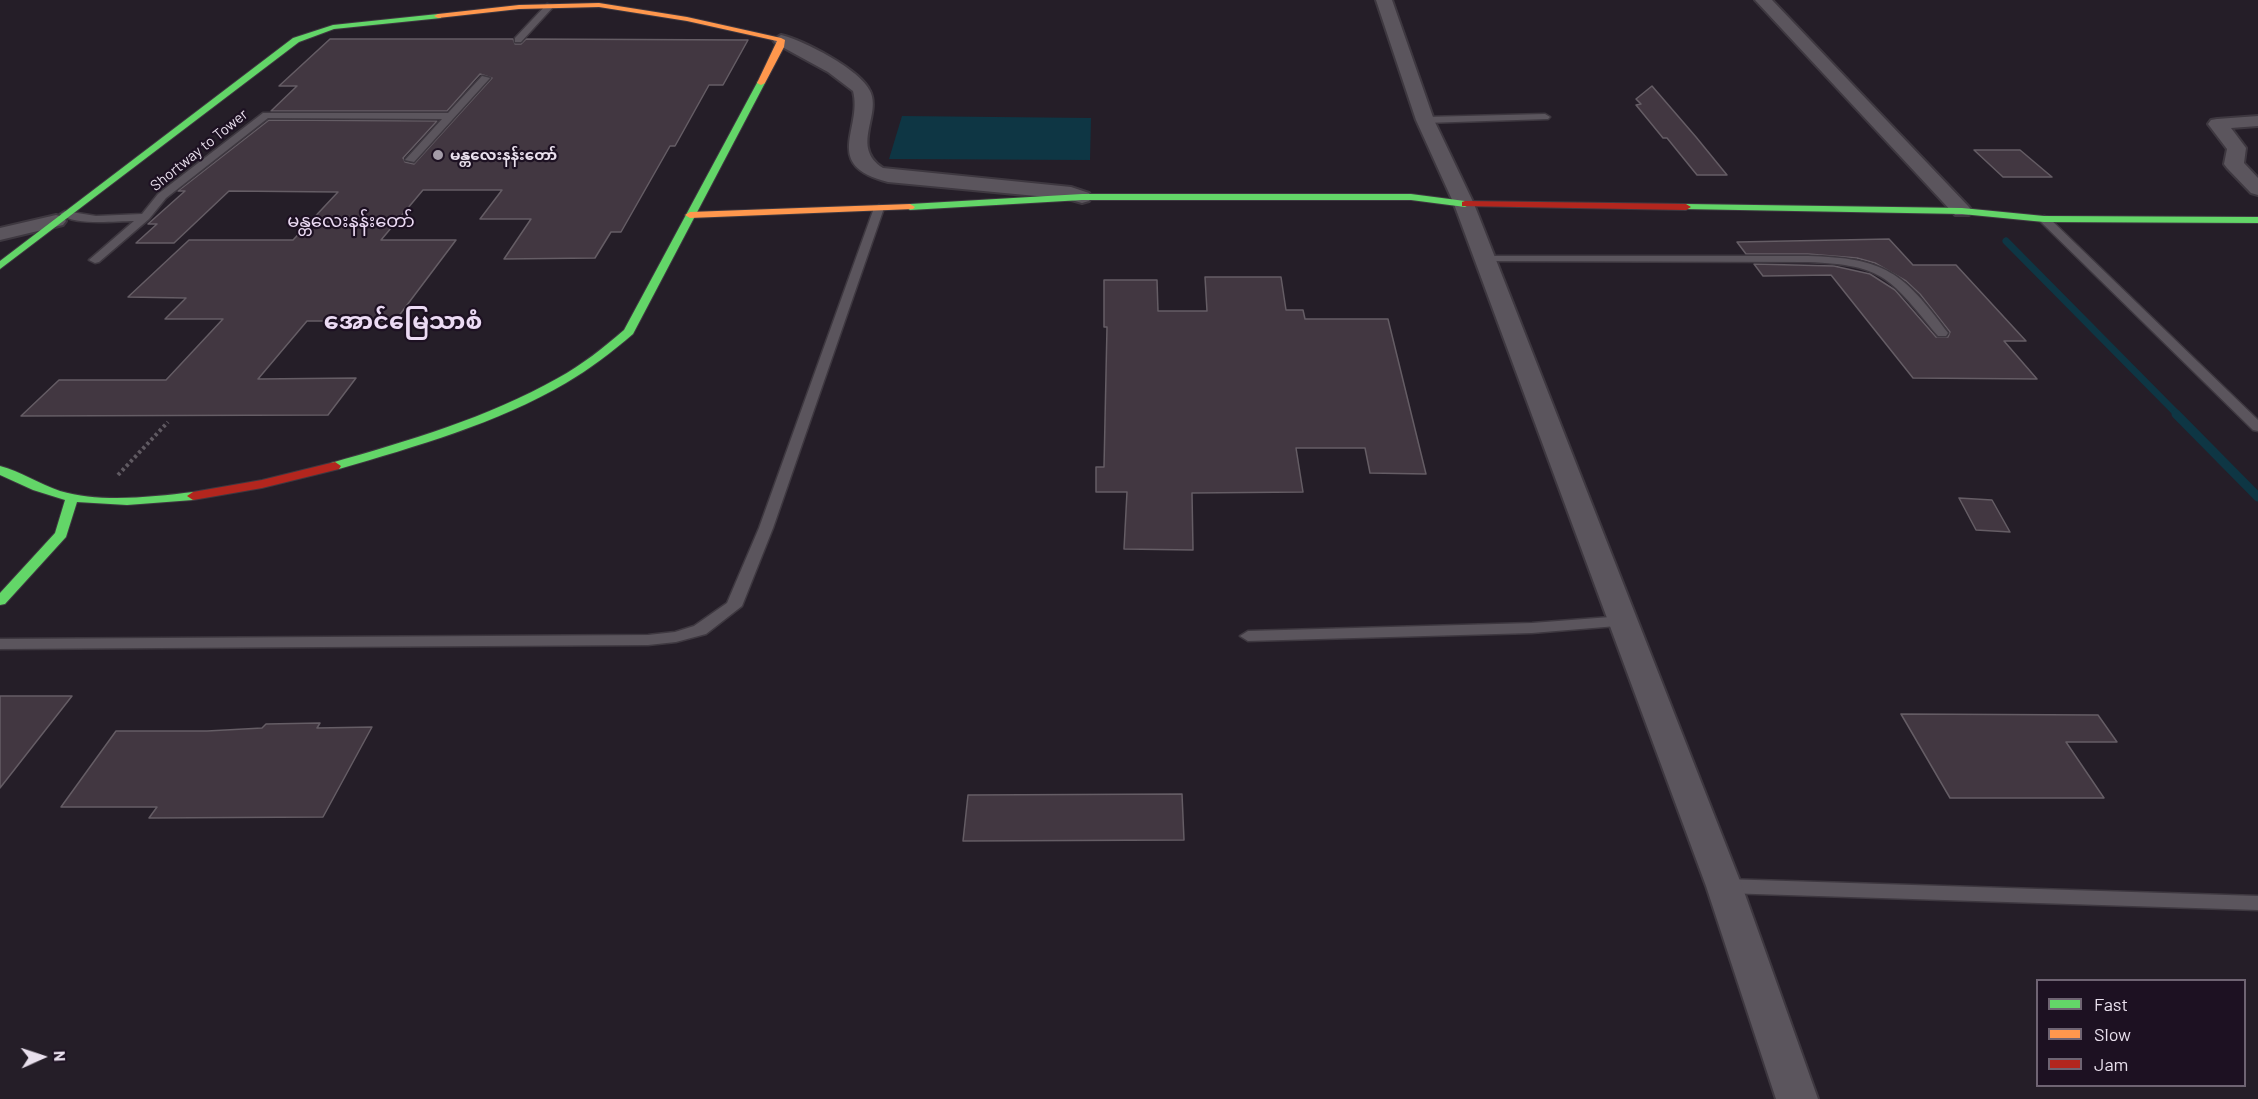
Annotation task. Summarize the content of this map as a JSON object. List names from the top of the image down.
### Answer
{
  "streets": {
    "lane": ["Shortway to Tower"]
  },
  "districts": ["မန္တလေးနန်းတော်", "အောင်မြေသာစံ"],
  "places": ["မန္တလေးနန်းတော်"],
  "legend": ["Fast", "Slow", "Jam"],
  "north": "right"
}
